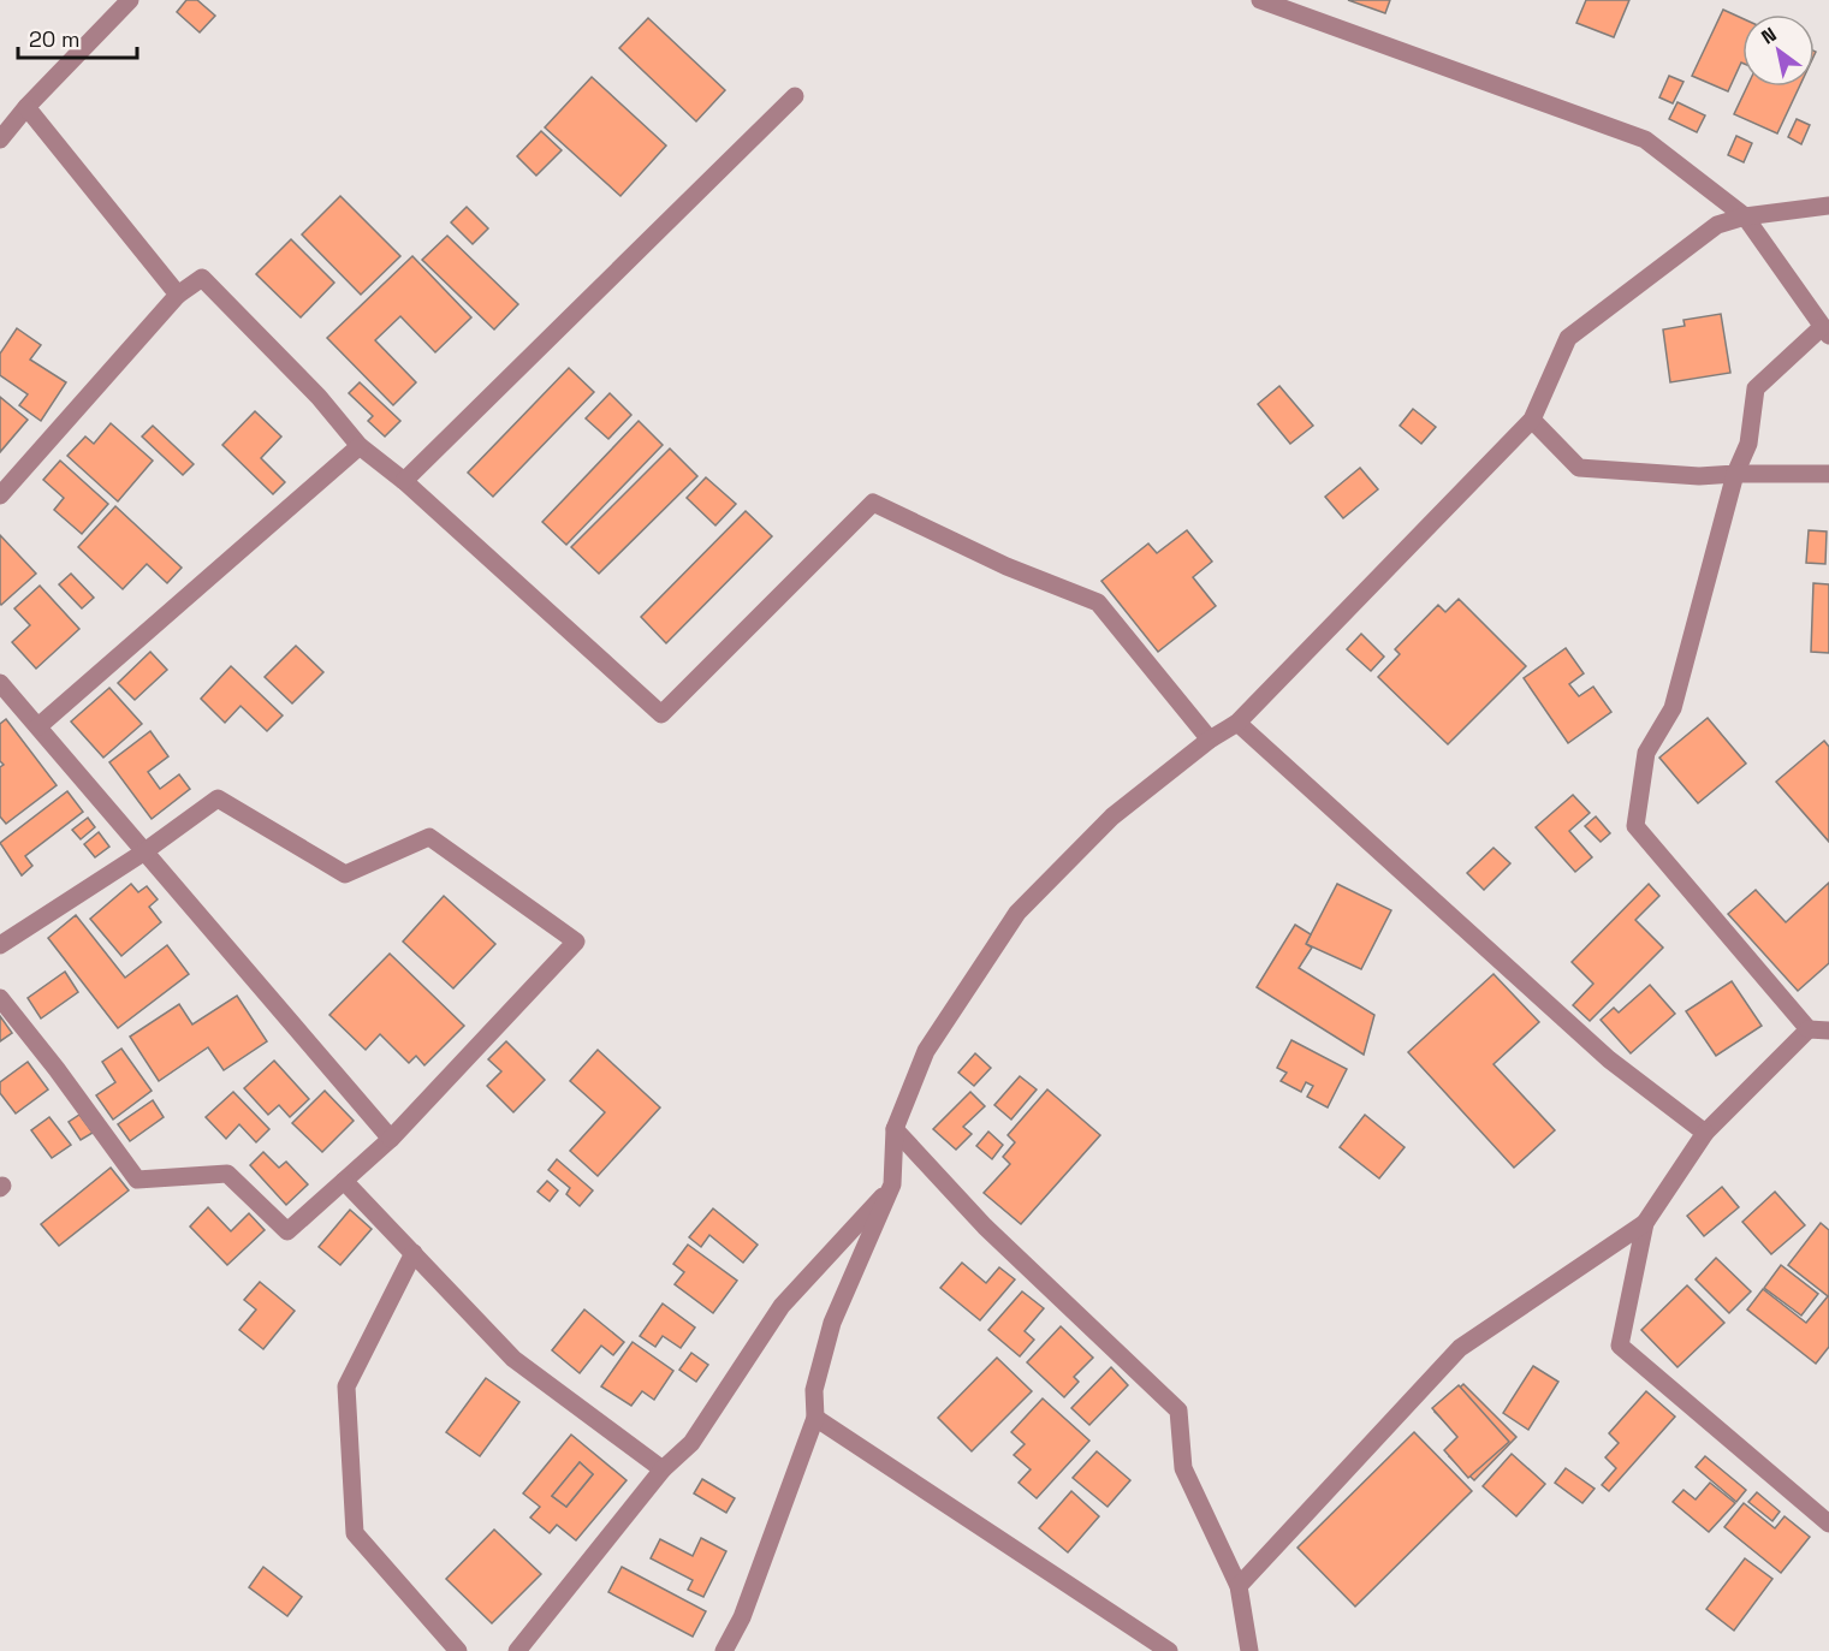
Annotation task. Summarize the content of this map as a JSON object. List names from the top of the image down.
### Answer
{
  "scale_bar": "20 m",
  "north": "top left"
}
